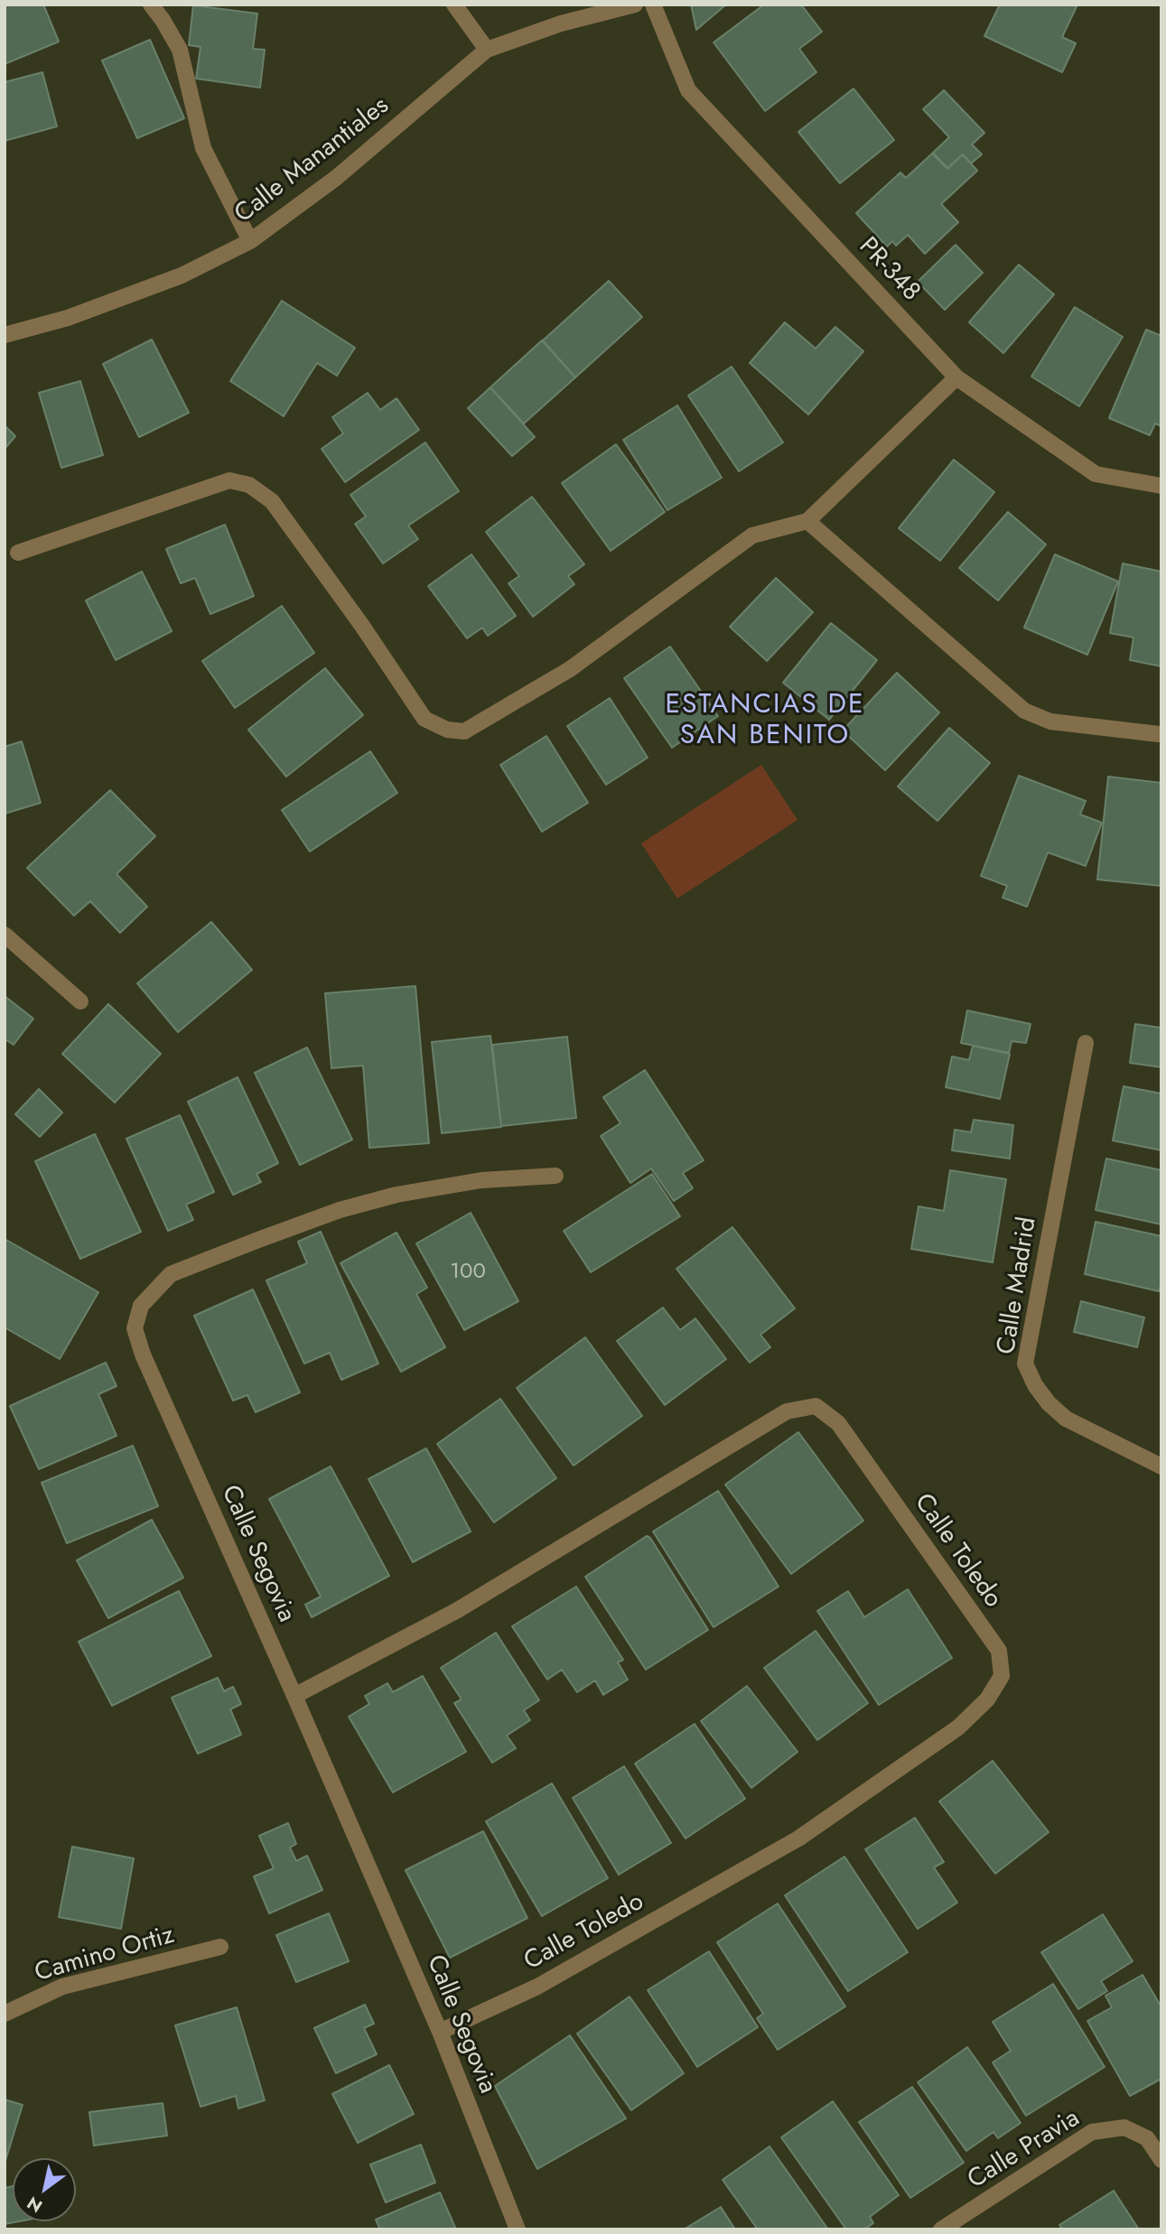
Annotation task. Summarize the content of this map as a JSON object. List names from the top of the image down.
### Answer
{
  "streets": {
    "street": [
      "Calle Manantiales",
      "PR-348",
      "Calle Madrid",
      "Calle Toledo",
      "Calle Segovia",
      "Camino Ortiz",
      "Calle Pravia"
    ]
  },
  "crossings": [
    ["Calle Toledo", "Calle Segovia"]
  ],
  "districts": ["ESTANCIAS DE SAN BENITO"],
  "house_numbers": ["100"],
  "north": "bottom left"
}
